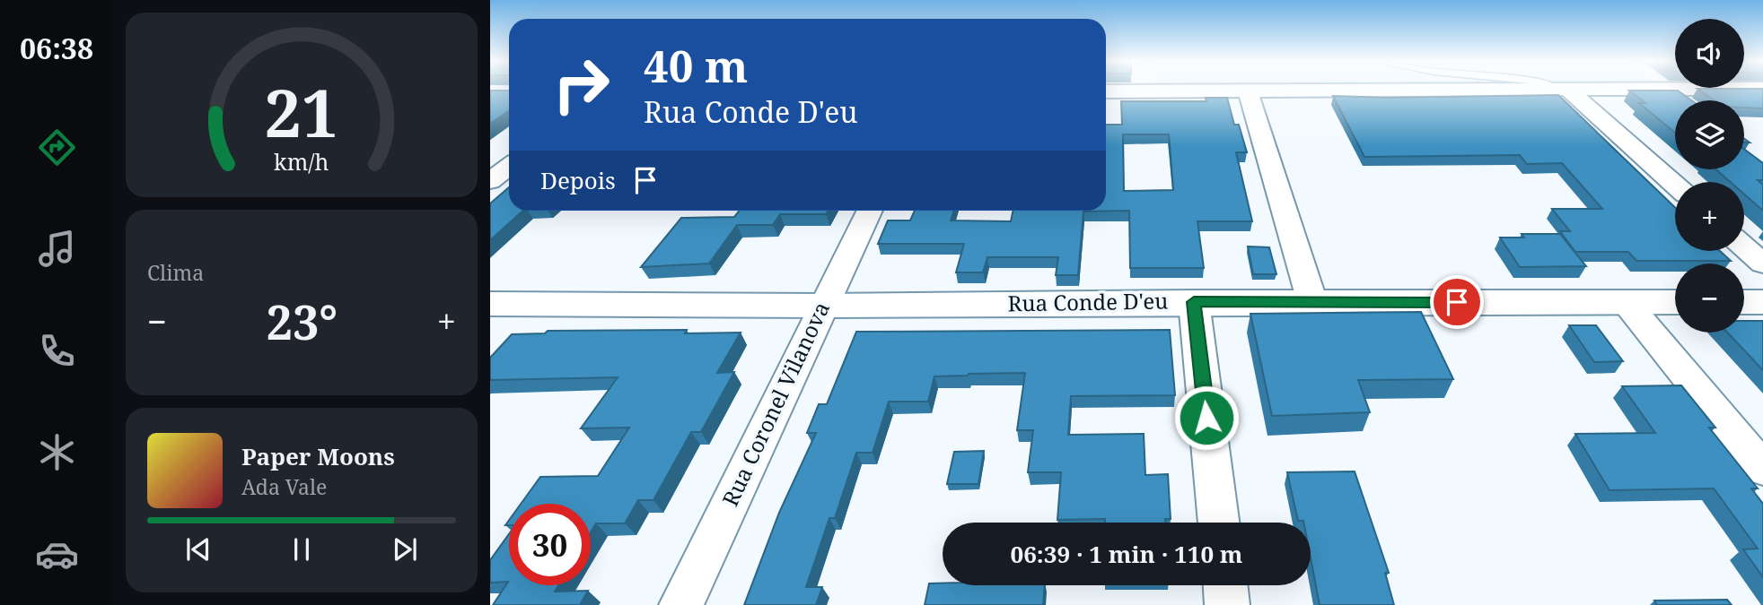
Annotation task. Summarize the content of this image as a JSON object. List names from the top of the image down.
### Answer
{
  "streets": {
    "street": ["Rua Conde D'eu", "Rua Coronel Vilanova"]
  },
  "crossings": [
    ["Rua Conde D'eu", "Rua Coronel Vilanova"]
  ],
  "page": {
    "tabs": "06:38",
    "map_buttons": ["+", "−"],
    "turn": ["40 m", "Rua Conde D'eu"],
    "then": "Depois",
    "tile": "Clima",
    "heat": ["−", "23°", "+"],
    "song": ["Paper Moons", "Ada Vale"],
    "limit": "30",
    "trip": "06:39 · 1 min · 110 m",
    "gauge": ["21", "km/h"]
  }
}
